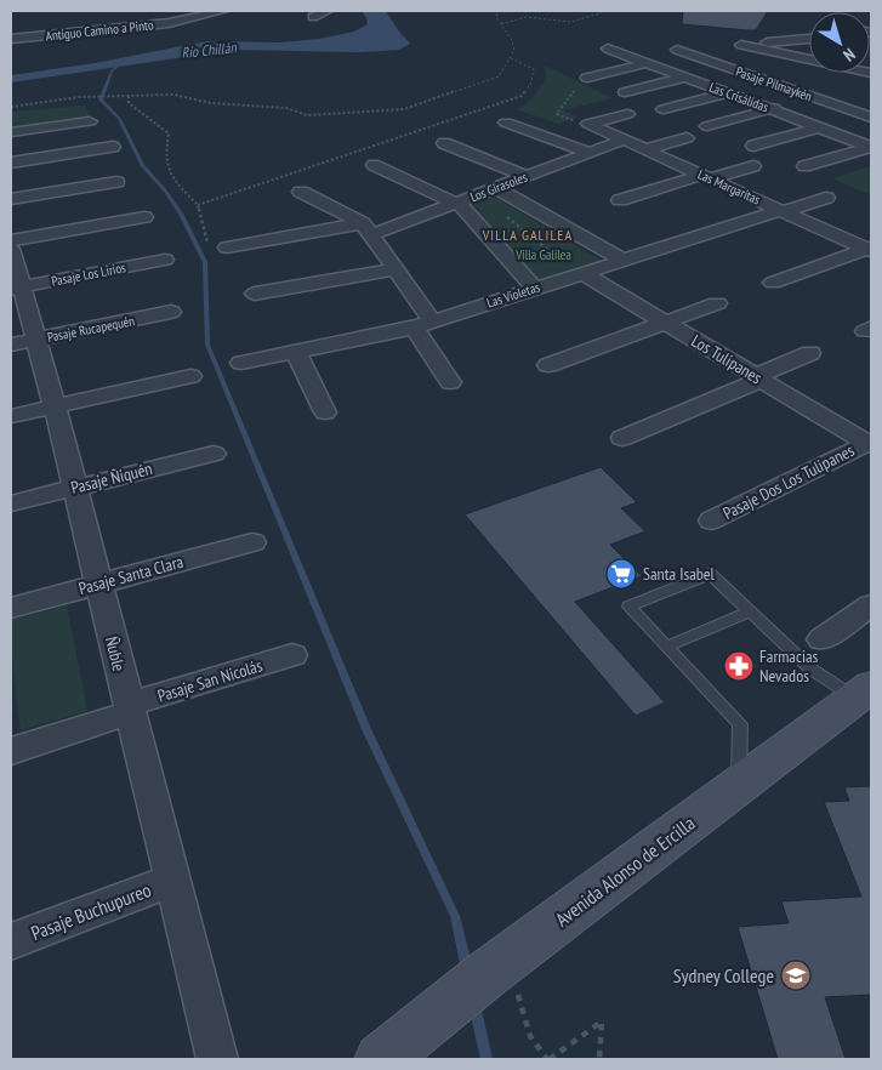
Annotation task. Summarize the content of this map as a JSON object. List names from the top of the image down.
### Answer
{
  "streets": {
    "main road": ["Avenida Alonso de Ercilla"],
    "street": [
      "Antiguo Camino a Pinto",
      "Pasaje Pilmaykén",
      "Las Crisálidas",
      "Los Girasoles",
      "Las Margaritas",
      "Pasaje Los Lirios",
      "Las Violetas",
      "Pasaje Rucapequén",
      "Los Tulipanes",
      "Pasaje Ñiquén",
      "Pasaje Dos Los Tulipanes",
      "Pasaje Santa Clara",
      "Ñuble",
      "Pasaje San Nicolás",
      "Pasaje Buchupureo"
    ]
  },
  "crossings": [
    ["Pasaje Pilmaykén", "Las Crisálidas"],
    ["Los Girasoles", "Las Margaritas"],
    ["Las Margaritas", "Las Violetas"],
    ["Pasaje Los Lirios", "Ñuble"],
    ["Las Violetas", "Los Tulipanes"],
    ["Pasaje Rucapequén", "Ñuble"],
    ["Los Tulipanes", "Pasaje Dos Los Tulipanes"],
    ["Pasaje Ñiquén", "Ñuble"],
    ["Pasaje Santa Clara", "Ñuble"],
    ["Ñuble", "Pasaje San Nicolás"],
    ["Ñuble", "Pasaje Buchupureo"]
  ],
  "districts": ["VILLA GALILEA"],
  "water": ["Río Chillán"],
  "parks": ["Villa Galilea"],
  "places": {
    "supermarket": ["Santa Isabel"],
    "pharmacy": ["Farmacias Nevados"],
    "school or university": ["Sydney College"]
  },
  "north": "bottom right"
}
